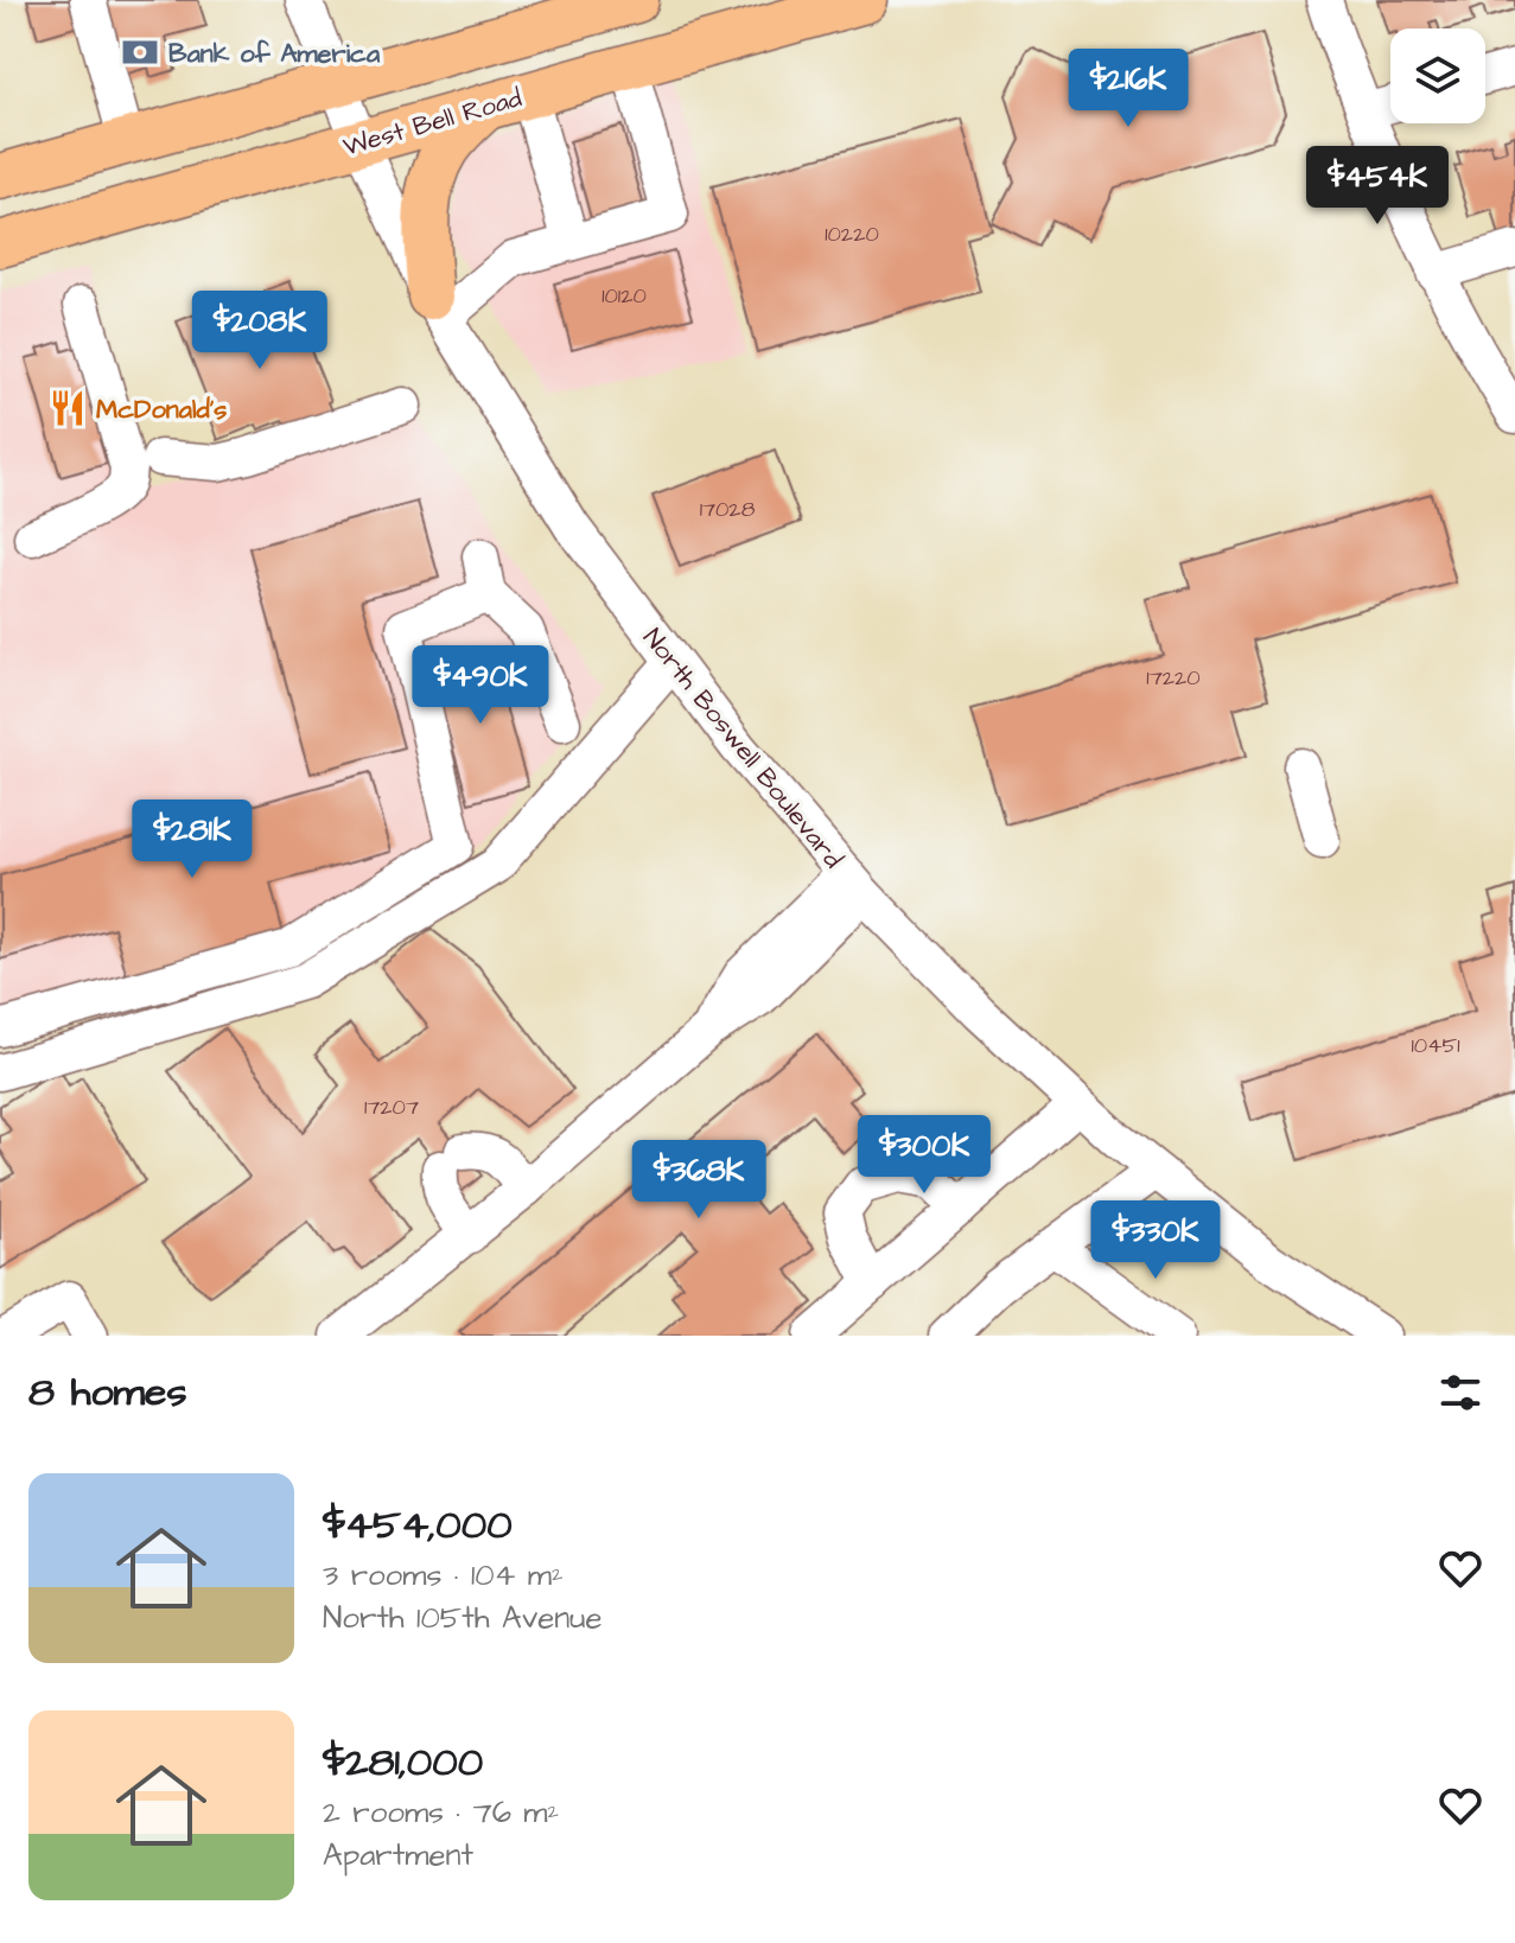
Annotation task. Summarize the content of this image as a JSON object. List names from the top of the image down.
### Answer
{
  "streets": {
    "main road": ["West Bell Road"],
    "street": ["North Boswell Boulevard"]
  },
  "crossings": [
    ["West Bell Road", "North Boswell Boulevard"]
  ],
  "places": {
    "bank": ["Bank of America"],
    "restaurant": ["McDonald's"]
  },
  "house_numbers": [
    "10220",
    "10120",
    "17028",
    "17220",
    "10451",
    "17207"
  ],
  "page": {
    "price": [
      "$216K",
      "$454K",
      "$208K",
      "$490K",
      "$281K",
      "$300K",
      "$368K",
      "$330K"
    ],
    "heading": "8 homes",
    "list": [
      {
        "name": "$454,000",
        "note": "3 rooms · 104 m² · North 105th Avenue"
      },
      {
        "name": "$281,000",
        "note": "2 rooms · 76 m² · Apartment"
      }
    ]
  }
}
